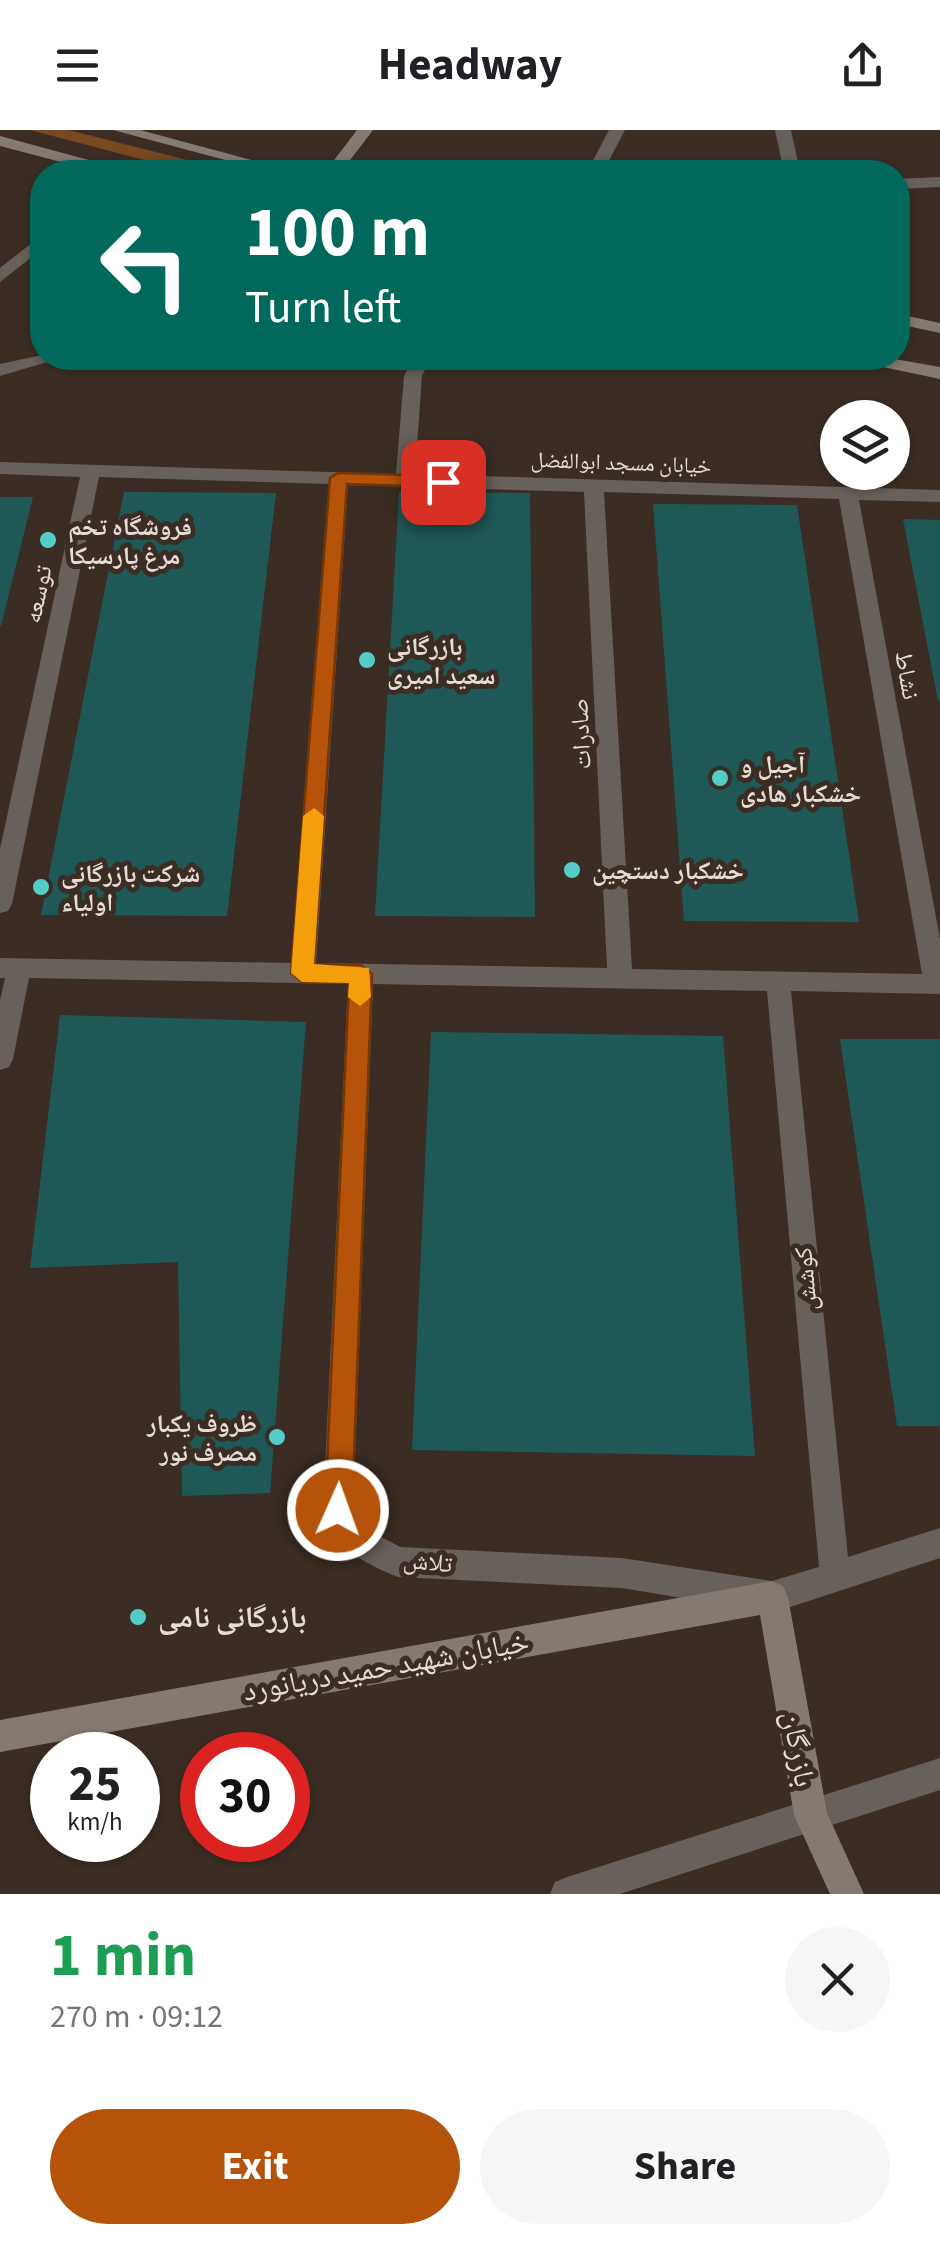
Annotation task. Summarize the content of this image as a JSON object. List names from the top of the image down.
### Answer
{
  "streets": {
    "street": [
      "خیابان مسجد ابوالفضل",
      "توسعه",
      "نشاط",
      "صادرات",
      "کوشش",
      "تلاش",
      "خیابان شهید حمید دریانورد",
      "بازرگان"
    ]
  },
  "crossings": [
    ["خیابان مسجد ابوالفضل", "توسعه"],
    ["خیابان مسجد ابوالفضل", "نشاط"],
    ["خیابان مسجد ابوالفضل", "صادرات"],
    ["تلاش", "خیابان شهید حمید دریانورد"],
    ["تلاش", "بازرگان"],
    ["خیابان شهید حمید دریانورد", "بازرگان"]
  ],
  "places": [
    "فروشگاه تخم مرغ پارسیکا",
    "بازرگانی سعید امیری",
    "آجیل و خشکبار هادی",
    "خشکبار دستچین",
    "شرکت بازرگانی اولیاء",
    "ظروف یکبار مصرف نور",
    "بازرگانی نامی"
  ],
  "page": {
    "header": "Headway",
    "turn": ["100 m", "Turn left"],
    "speed": "25 km/h",
    "limit": "30",
    "heading": ["1 min", "270 m · 09:12"],
    "buttons": ["Exit", "Share"]
  }
}
